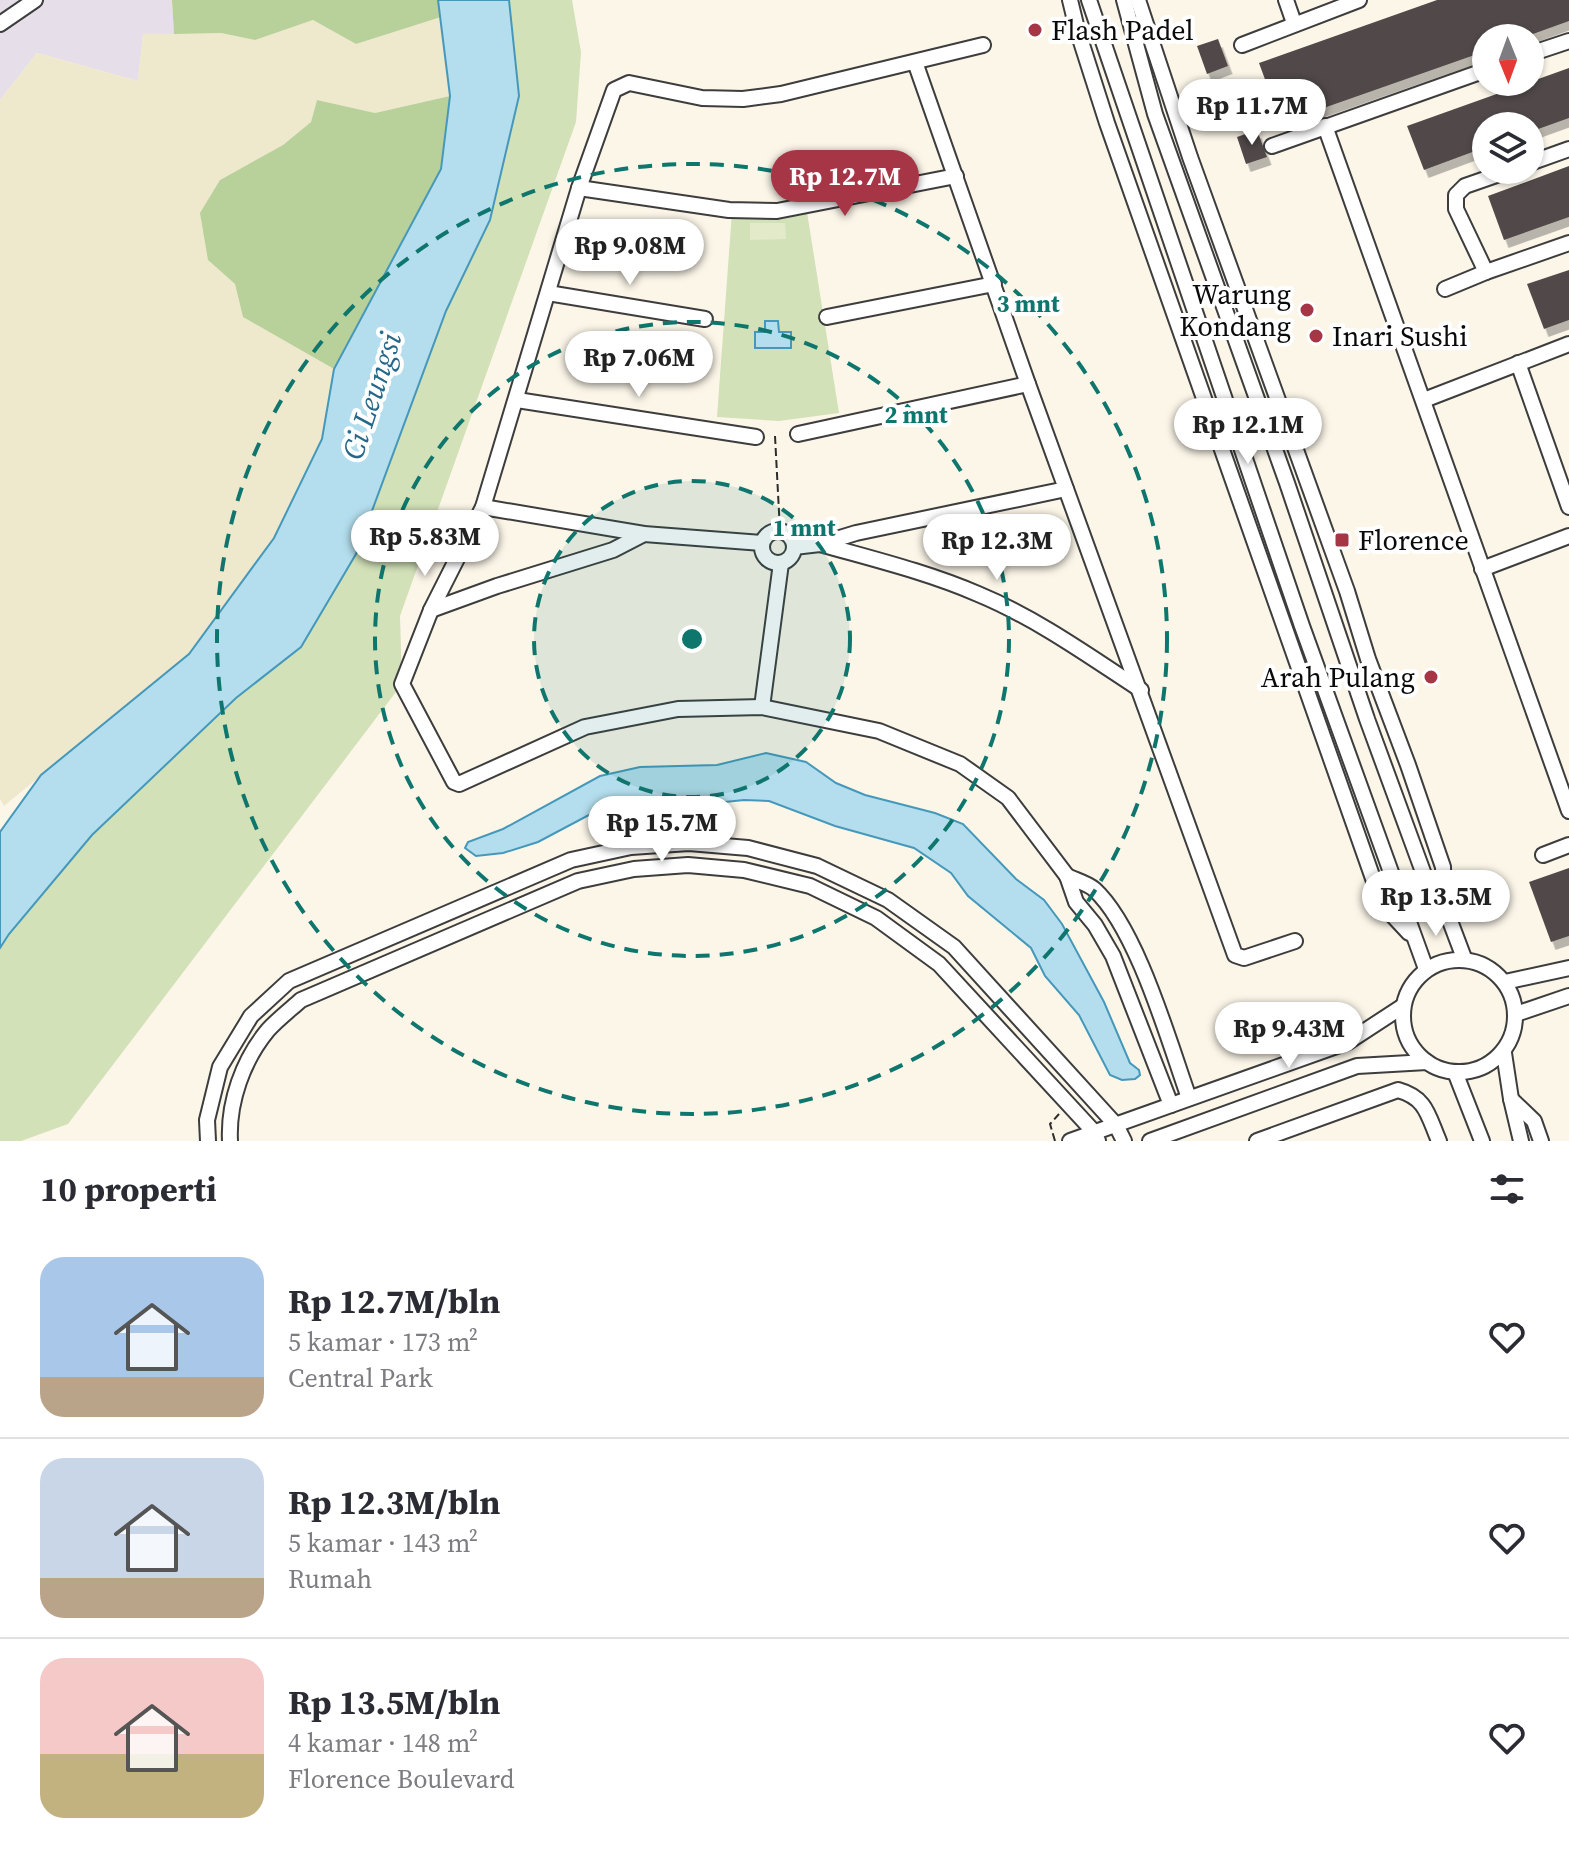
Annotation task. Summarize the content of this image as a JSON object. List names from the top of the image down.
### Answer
{
  "water": ["Ci Leungsi"],
  "places": {
    "other": [
      "Flash Padel",
      "Warung Kondang",
      "Inari Sushi",
      "Arah Pulang"
    ],
    "transit": ["Florence"]
  },
  "north": "bottom",
  "page": {
    "price": [
      "Rp 11.7M",
      "Rp 12.7M",
      "Rp 9.08M",
      "Rp 7.06M",
      "Rp 12.1M",
      "Rp 5.83M",
      "Rp 12.3M",
      "Rp 15.7M",
      "Rp 13.5M",
      "Rp 9.43M"
    ],
    "heading": "10 properti",
    "list": [
      {
        "name": "Rp 12.7M/bln",
        "note": "5 kamar · 173 m² · Central Park"
      },
      {
        "name": "Rp 12.3M/bln",
        "note": "5 kamar · 143 m² · Rumah"
      },
      {
        "name": "Rp 13.5M/bln",
        "note": "4 kamar · 148 m² · Florence Boulevard"
      }
    ]
  },
  "rings": ["3 mnt", "2 mnt", "1 mnt"]
}
